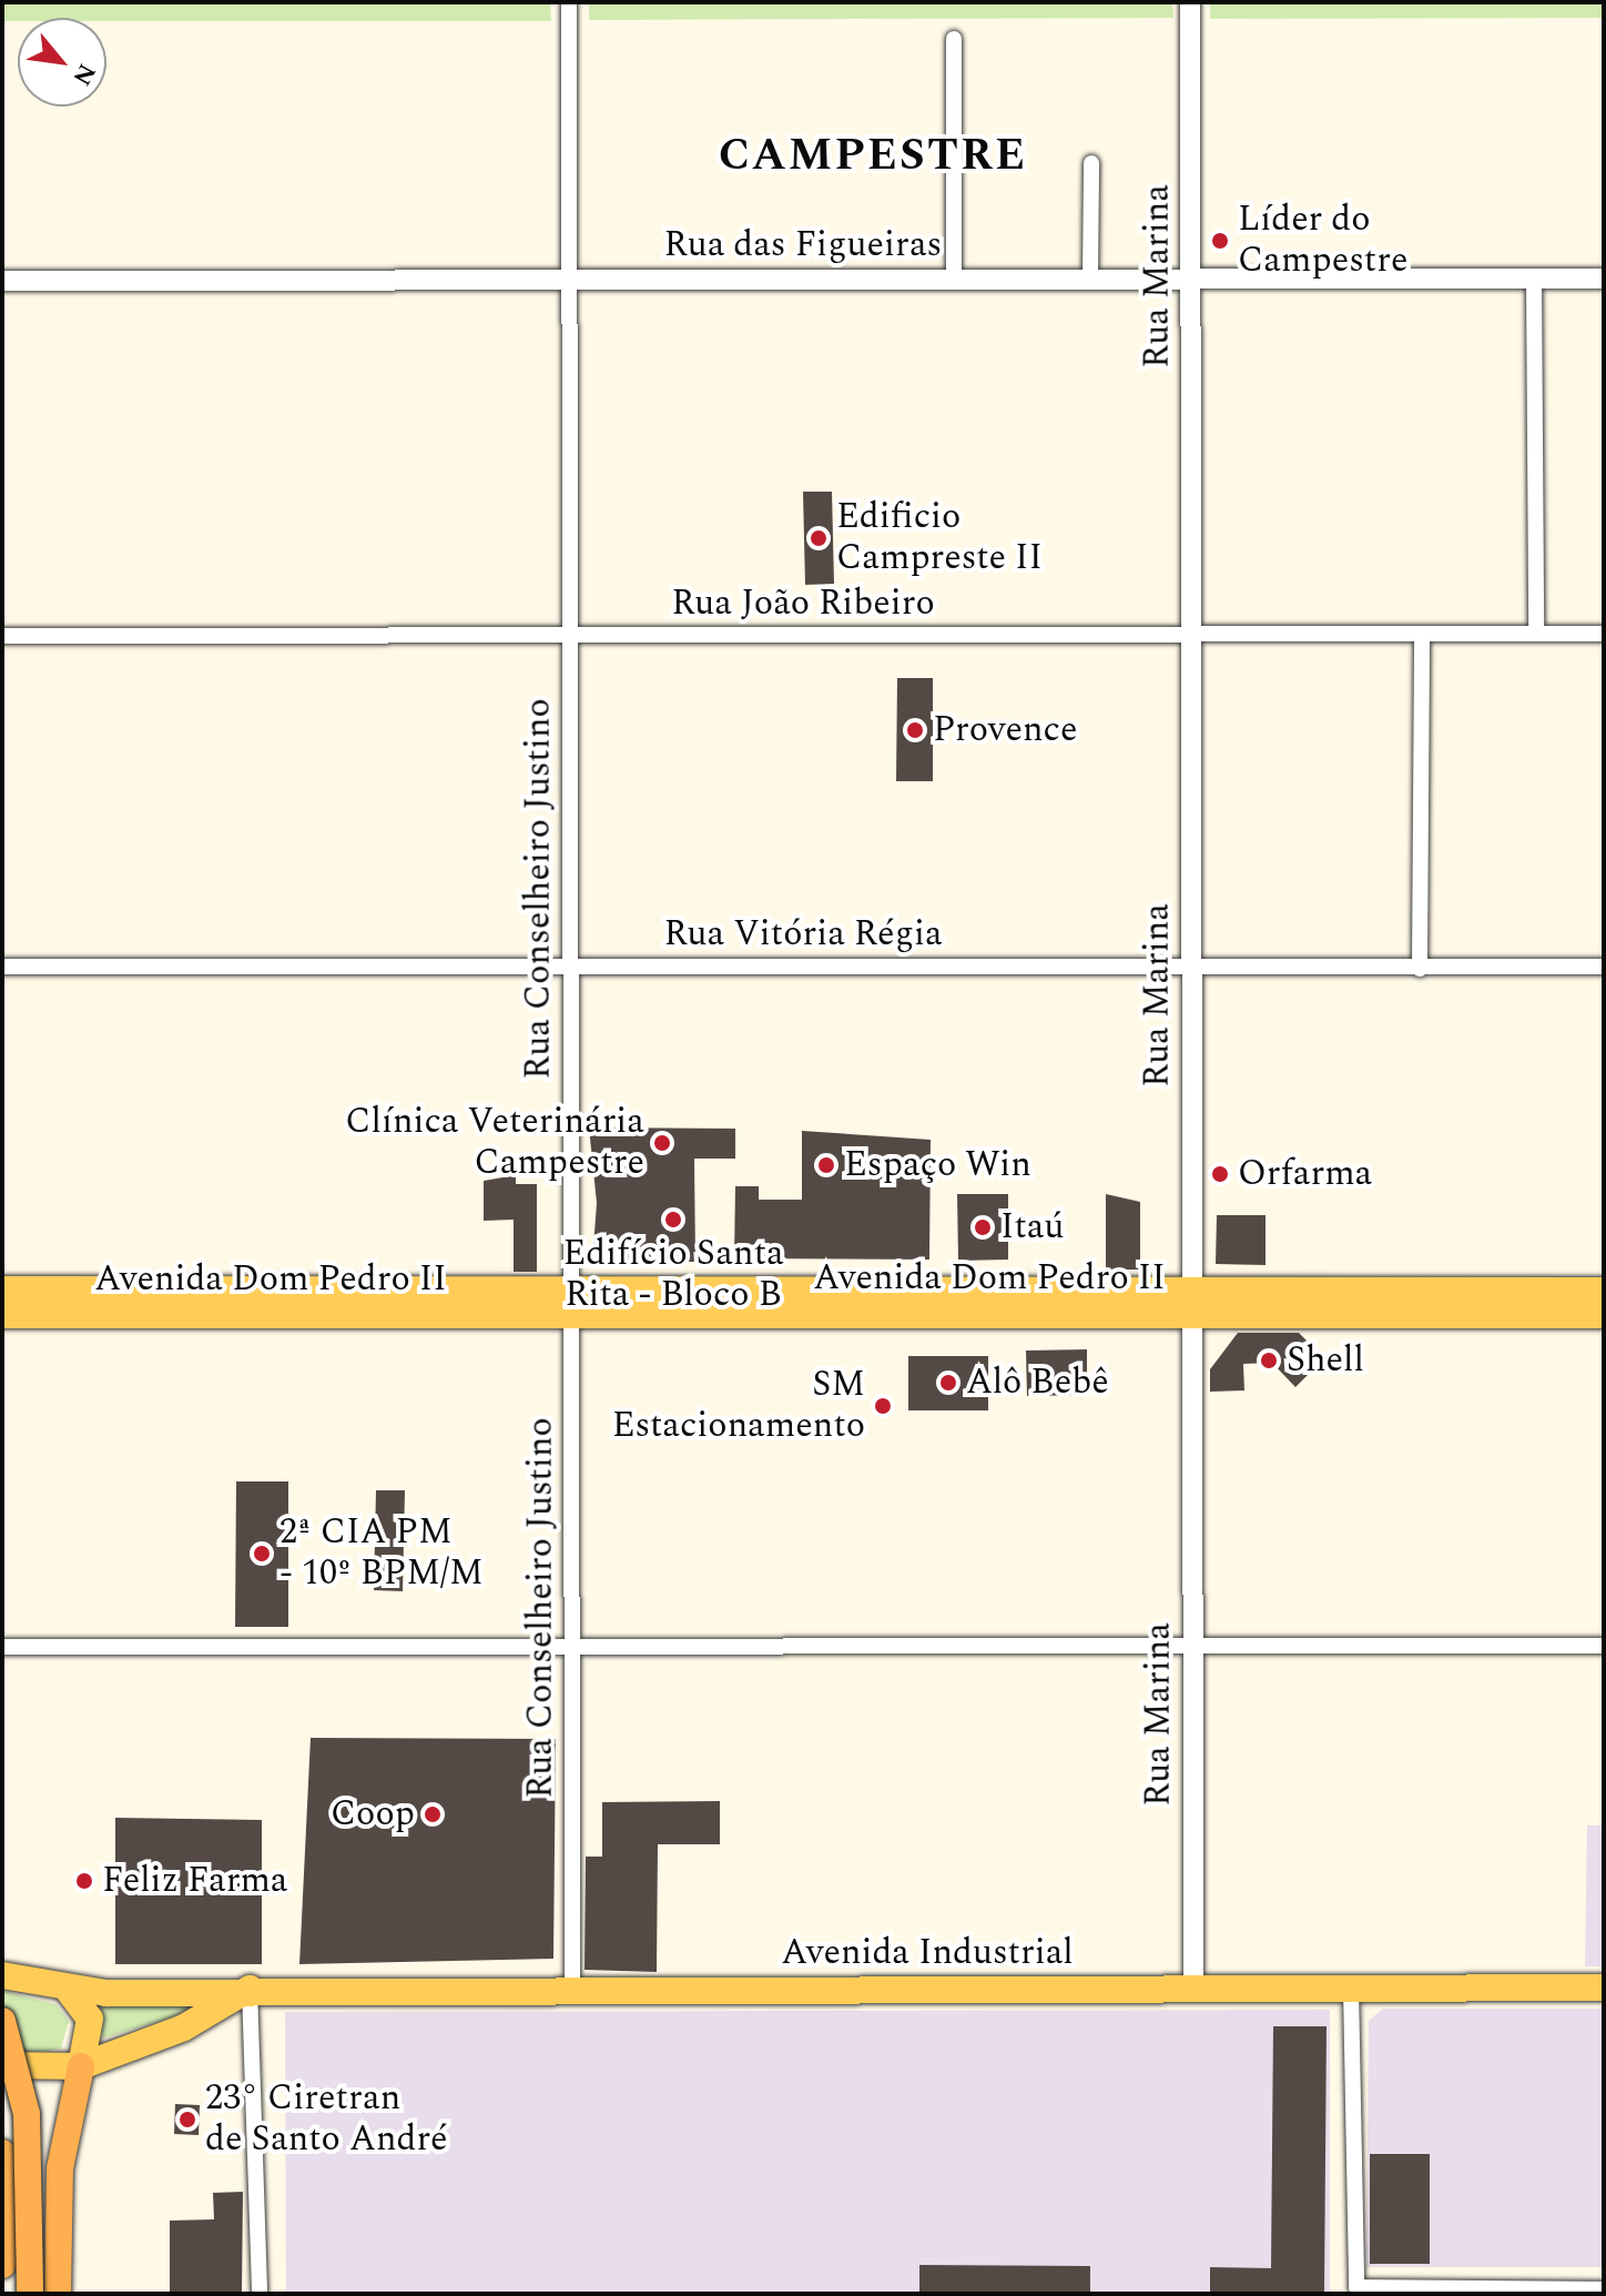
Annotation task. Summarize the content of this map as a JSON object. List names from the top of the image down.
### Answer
{
  "streets": {
    "main road": ["Avenida Dom Pedro II", "Avenida Industrial"],
    "street": [
      "Rua das Figueiras",
      "Rua Marina",
      "Rua João Ribeiro",
      "Rua Conselheiro Justino",
      "Rua Vitória Régia"
    ]
  },
  "crossings": [
    ["Rua das Figueiras", "Rua Marina"],
    ["Rua das Figueiras", "Rua Conselheiro Justino"],
    ["Rua Marina", "Rua João Ribeiro"],
    ["Rua Marina", "Rua Vitória Régia"],
    ["Rua Marina", "Avenida Dom Pedro II"],
    ["Rua Marina", "Avenida Industrial"],
    ["Rua João Ribeiro", "Rua Conselheiro Justino"],
    ["Rua Conselheiro Justino", "Rua Vitória Régia"],
    ["Rua Conselheiro Justino", "Avenida Dom Pedro II"],
    ["Rua Conselheiro Justino", "Avenida Industrial"]
  ],
  "districts": ["CAMPESTRE"],
  "places": [
    "Líder do Campestre",
    "Edificio Campreste II",
    "Provence",
    "Clínica Veterinária Campestre",
    "Espaço Win",
    "Orfarma",
    "Edifício Santa Rita - Bloco B",
    "Itaú",
    "Shell",
    "Alô Bebê",
    "SM Estacionamento",
    "2ª CIA PM - 10º BPM/M",
    "Coop",
    "Feliz Farma",
    "23° Ciretran de Santo André"
  ],
  "north": "bottom right"
}
